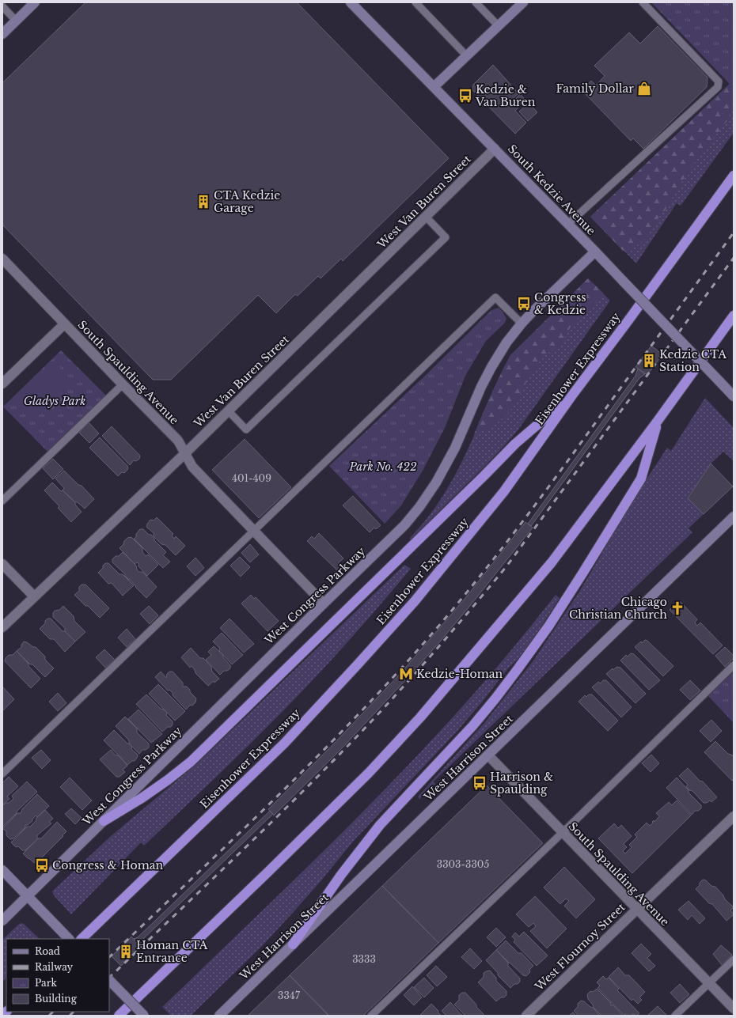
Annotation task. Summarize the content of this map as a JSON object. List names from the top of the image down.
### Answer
{
  "streets": {
    "highway": ["Eisenhower Expressway"],
    "street": [
      "South Kedzie Avenue",
      "West Van Buren Street",
      "South Spaulding Avenue",
      "West Congress Parkway",
      "West Harrison Street",
      "West Flournoy Street"
    ]
  },
  "crossings": [
    ["South Kedzie Avenue", "West Van Buren Street"],
    ["South Kedzie Avenue", "West Congress Parkway"],
    ["West Van Buren Street", "South Spaulding Avenue"],
    ["South Spaulding Avenue", "West Congress Parkway"],
    ["South Spaulding Avenue", "West Harrison Street"],
    ["South Spaulding Avenue", "West Flournoy Street"]
  ],
  "parks": ["Gladys Park", "Park No. 422"],
  "places": {
    "shop": ["Family Dollar"],
    "bus stop": [
      "Kedzie & Van Buren",
      "Congress & Kedzie",
      "Harrison & Spaulding",
      "Congress & Homan"
    ],
    "building": ["CTA Kedzie Garage", "Kedzie CTA Station", "Homan CTA Entrance"],
    "church": ["Chicago Christian Church"],
    "metro station": ["Kedzie-Homan"]
  },
  "house_numbers": [
    "401-409",
    "3303-3305",
    "3333",
    "3347"
  ],
  "legend": [
    "Road",
    "Railway",
    "Park",
    "Building"
  ]
}
